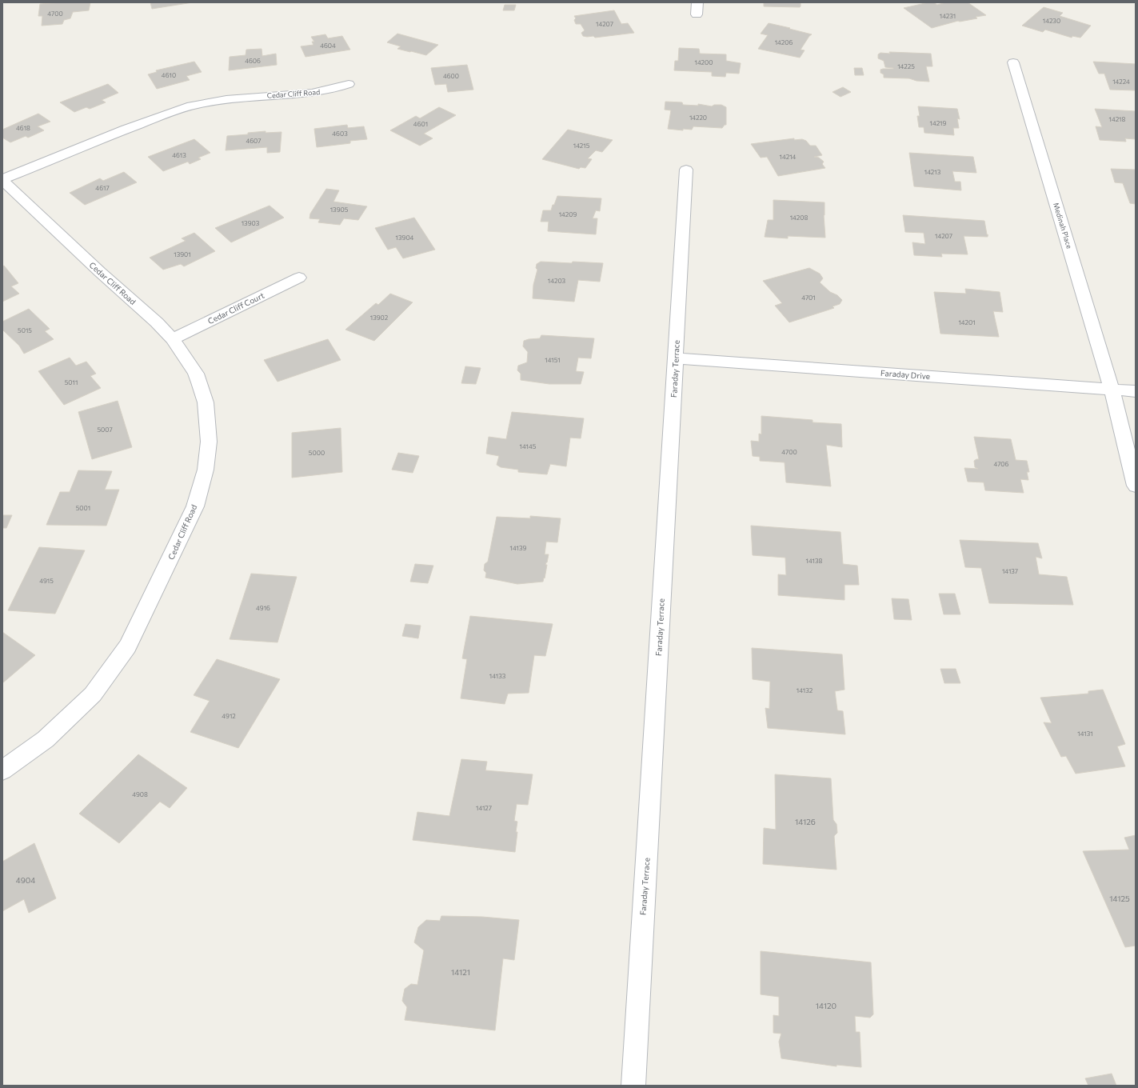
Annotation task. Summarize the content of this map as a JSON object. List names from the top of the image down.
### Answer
{
  "streets": {
    "street": [
      "Cedar Cliff Road",
      "Medinah Place",
      "Cedar Cliff Court",
      "Faraday Terrace",
      "Faraday Drive"
    ]
  },
  "crossings": [
    ["Cedar Cliff Road", "Cedar Cliff Court"],
    ["Medinah Place", "Faraday Drive"],
    ["Faraday Terrace", "Faraday Drive"]
  ],
  "house_numbers": [
    "4700",
    "14231",
    "14230",
    "14207",
    "14206",
    "4604",
    "4606",
    "14200",
    "14225",
    "4610",
    "4600",
    "14224",
    "14220",
    "14218",
    "14219",
    "4601",
    "4618",
    "4603",
    "4607",
    "14215",
    "4613",
    "14214",
    "14213",
    "4617",
    "13905",
    "14209",
    "14208",
    "13903",
    "14207",
    "13904",
    "13901",
    "14203",
    "4701",
    "13902",
    "14201",
    "5015",
    "14151",
    "5011",
    "5007",
    "14145",
    "4700",
    "5000",
    "4706",
    "5001",
    "14139",
    "14138",
    "14137",
    "4915",
    "4916",
    "14133",
    "14132",
    "4912",
    "14131",
    "4908",
    "14127",
    "14126",
    "4904",
    "14125",
    "14121",
    "14120"
  ]
}
